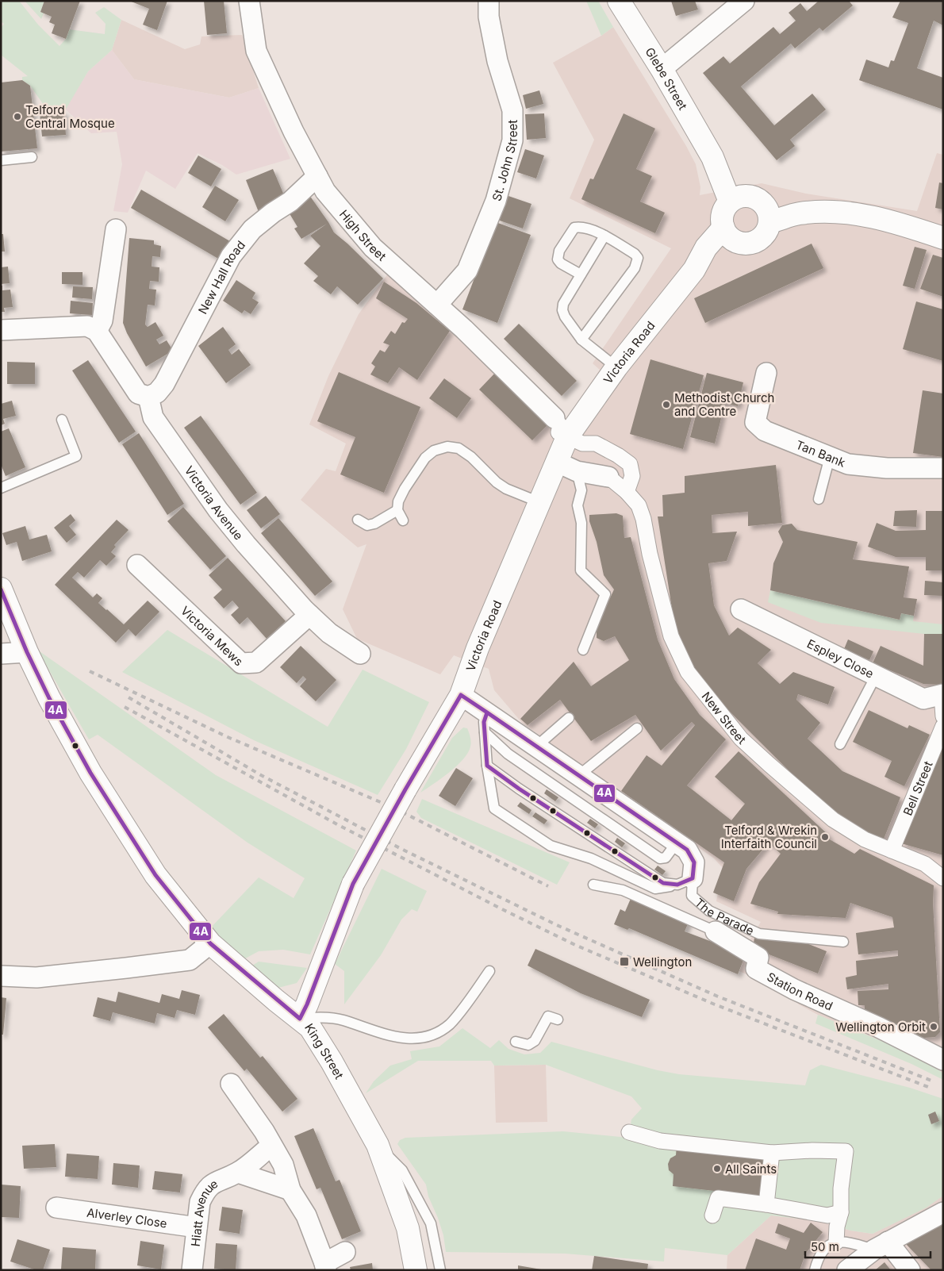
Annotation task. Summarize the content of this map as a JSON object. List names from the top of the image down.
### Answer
{
  "streets": {
    "street": [
      "Glebe Street",
      "St. John Street",
      "High Street",
      "New Hall Road",
      "Victoria Road",
      "Tan Bank",
      "Victoria Avenue",
      "Victoria Mews",
      "Espley Close",
      "New Street",
      "Bell Street",
      "The Parade",
      "Station Road",
      "King Street",
      "Hiatt Avenue",
      "Alverley Close"
    ]
  },
  "crossings": [
    ["Glebe Street", "Victoria Road"],
    ["St. John Street", "High Street"],
    ["High Street", "New Hall Road"],
    ["New Hall Road", "Victoria Avenue"],
    ["Victoria Road", "The Parade"],
    ["Victoria Road", "King Street"],
    ["Victoria Avenue", "Victoria Mews"],
    ["New Street", "Bell Street"],
    ["Hiatt Avenue", "Alverley Close"]
  ],
  "places": {
    "other": [
      "Telford Central Mosque",
      "Methodist Church and Centre",
      "Telford & Wrekin Interfaith Council",
      "Wellington Orbit",
      "All Saints"
    ],
    "transit": ["Wellington"]
  },
  "lines": ["transit line 4A"],
  "scale_bar": "50 m"
}
